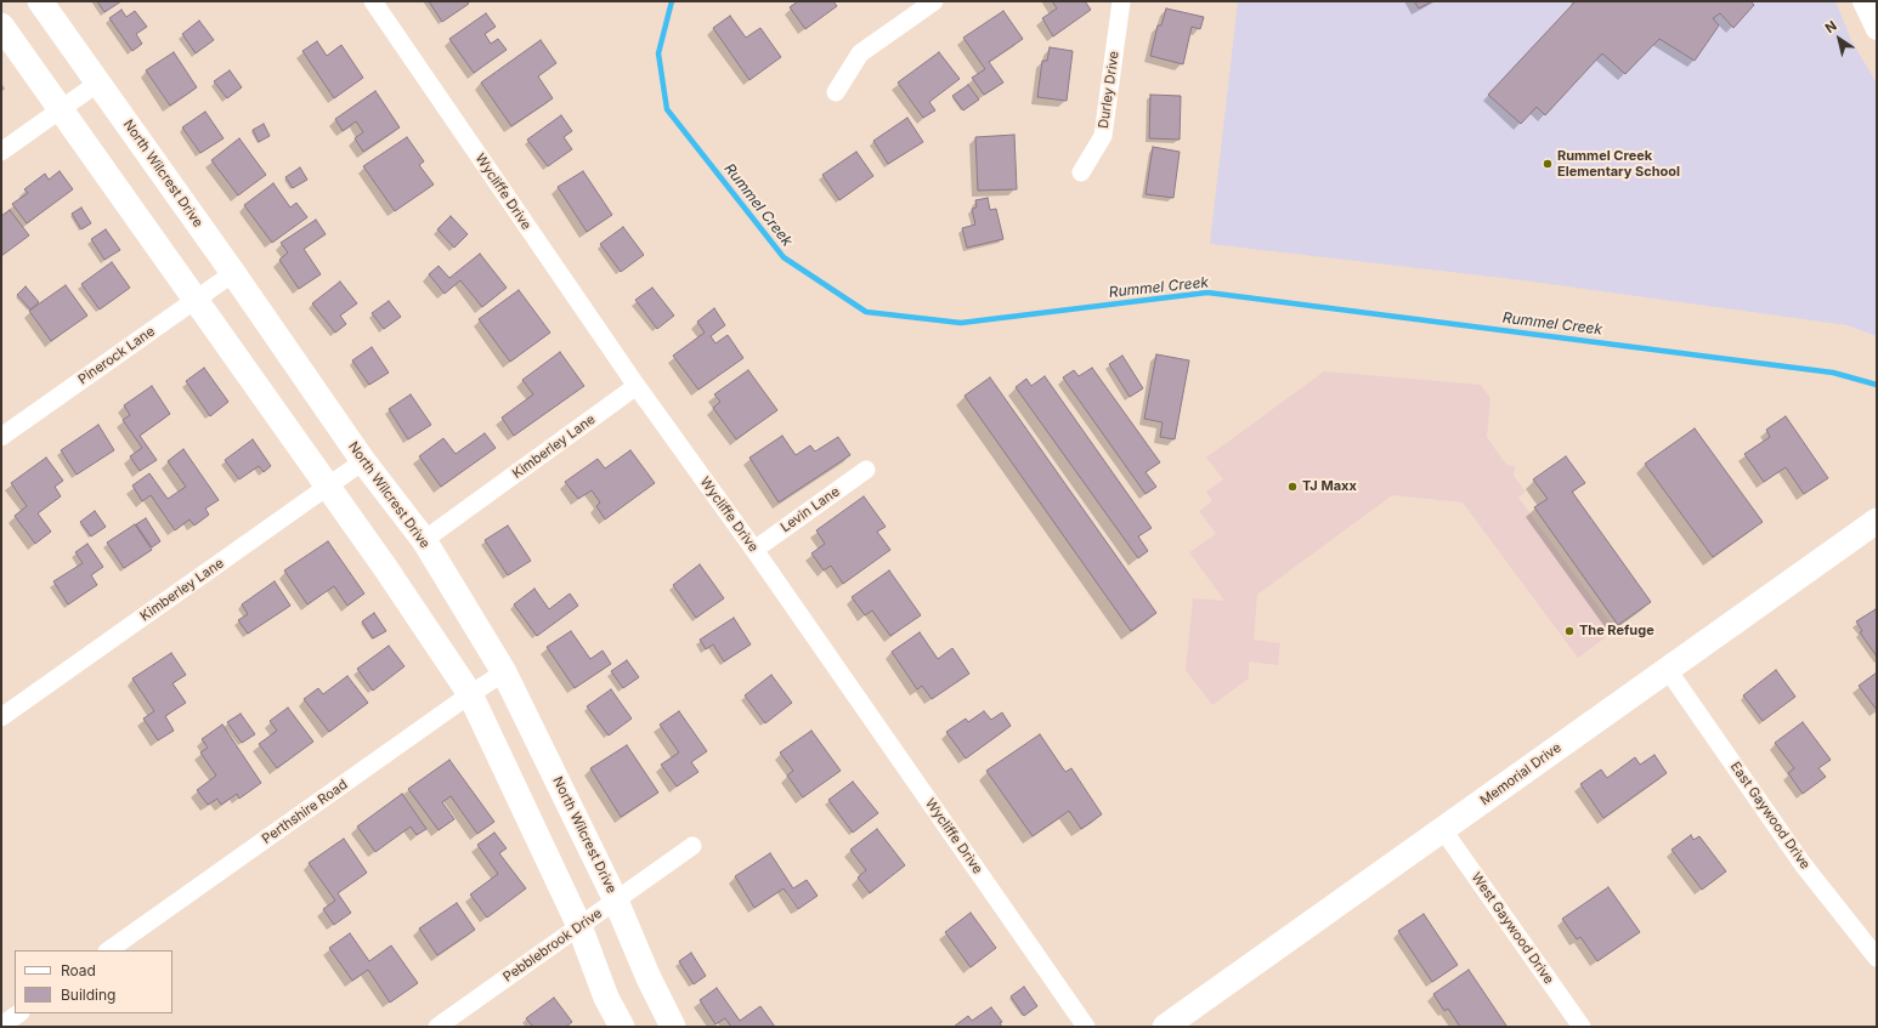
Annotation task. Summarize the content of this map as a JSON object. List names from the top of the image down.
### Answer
{
  "streets": {
    "main road": ["North Wilcrest Drive", "Memorial Drive"],
    "street": [
      "Durley Drive",
      "Wycliffe Drive",
      "Pinerock Lane",
      "Kimberley Lane",
      "Levin Lane",
      "Perthshire Road",
      "East Gaywood Drive",
      "West Gaywood Drive",
      "Pebblebrook Drive"
    ]
  },
  "crossings": [
    ["North Wilcrest Drive", "Pinerock Lane"],
    ["North Wilcrest Drive", "Kimberley Lane"],
    ["North Wilcrest Drive", "Perthshire Road"],
    ["North Wilcrest Drive", "Pebblebrook Drive"],
    ["Wycliffe Drive", "Kimberley Lane"],
    ["Wycliffe Drive", "Levin Lane"],
    ["Memorial Drive", "East Gaywood Drive"],
    ["Memorial Drive", "West Gaywood Drive"]
  ],
  "water": ["Rummel Creek"],
  "places": ["Rummel Creek Elementary School", "TJ Maxx", "The Refuge"],
  "legend": ["Road", "Building"],
  "north": "top left"
}
